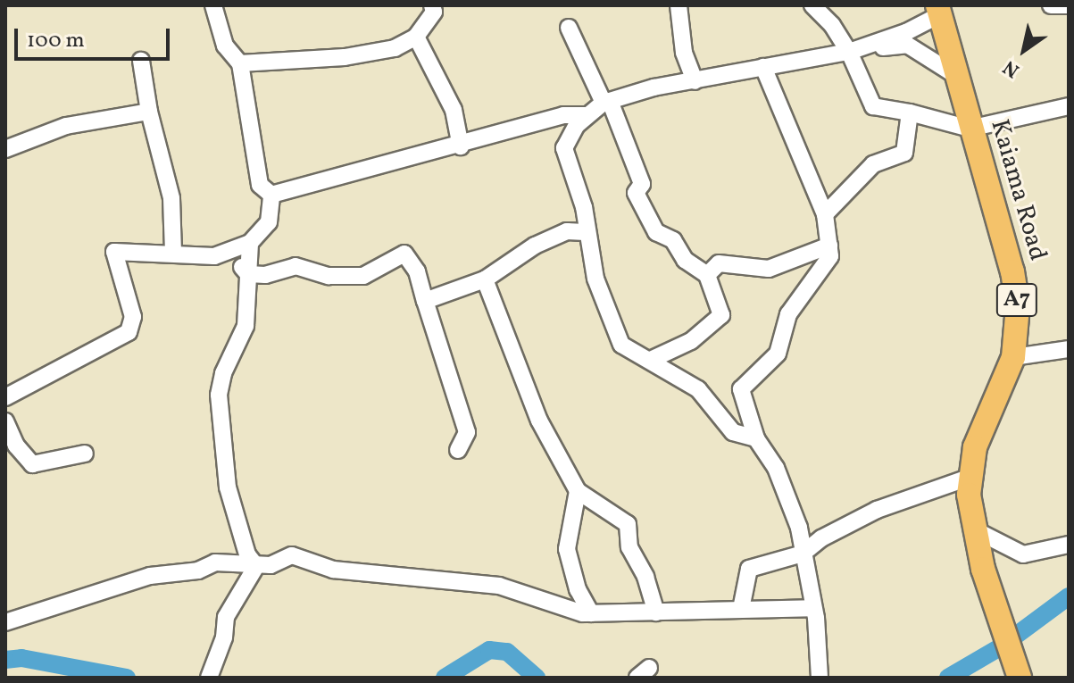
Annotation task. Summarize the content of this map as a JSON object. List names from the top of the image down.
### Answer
{
  "streets": {
    "highway": ["Kaiama Road", "A7"]
  },
  "scale_bar": "100 m",
  "north": "bottom left"
}
